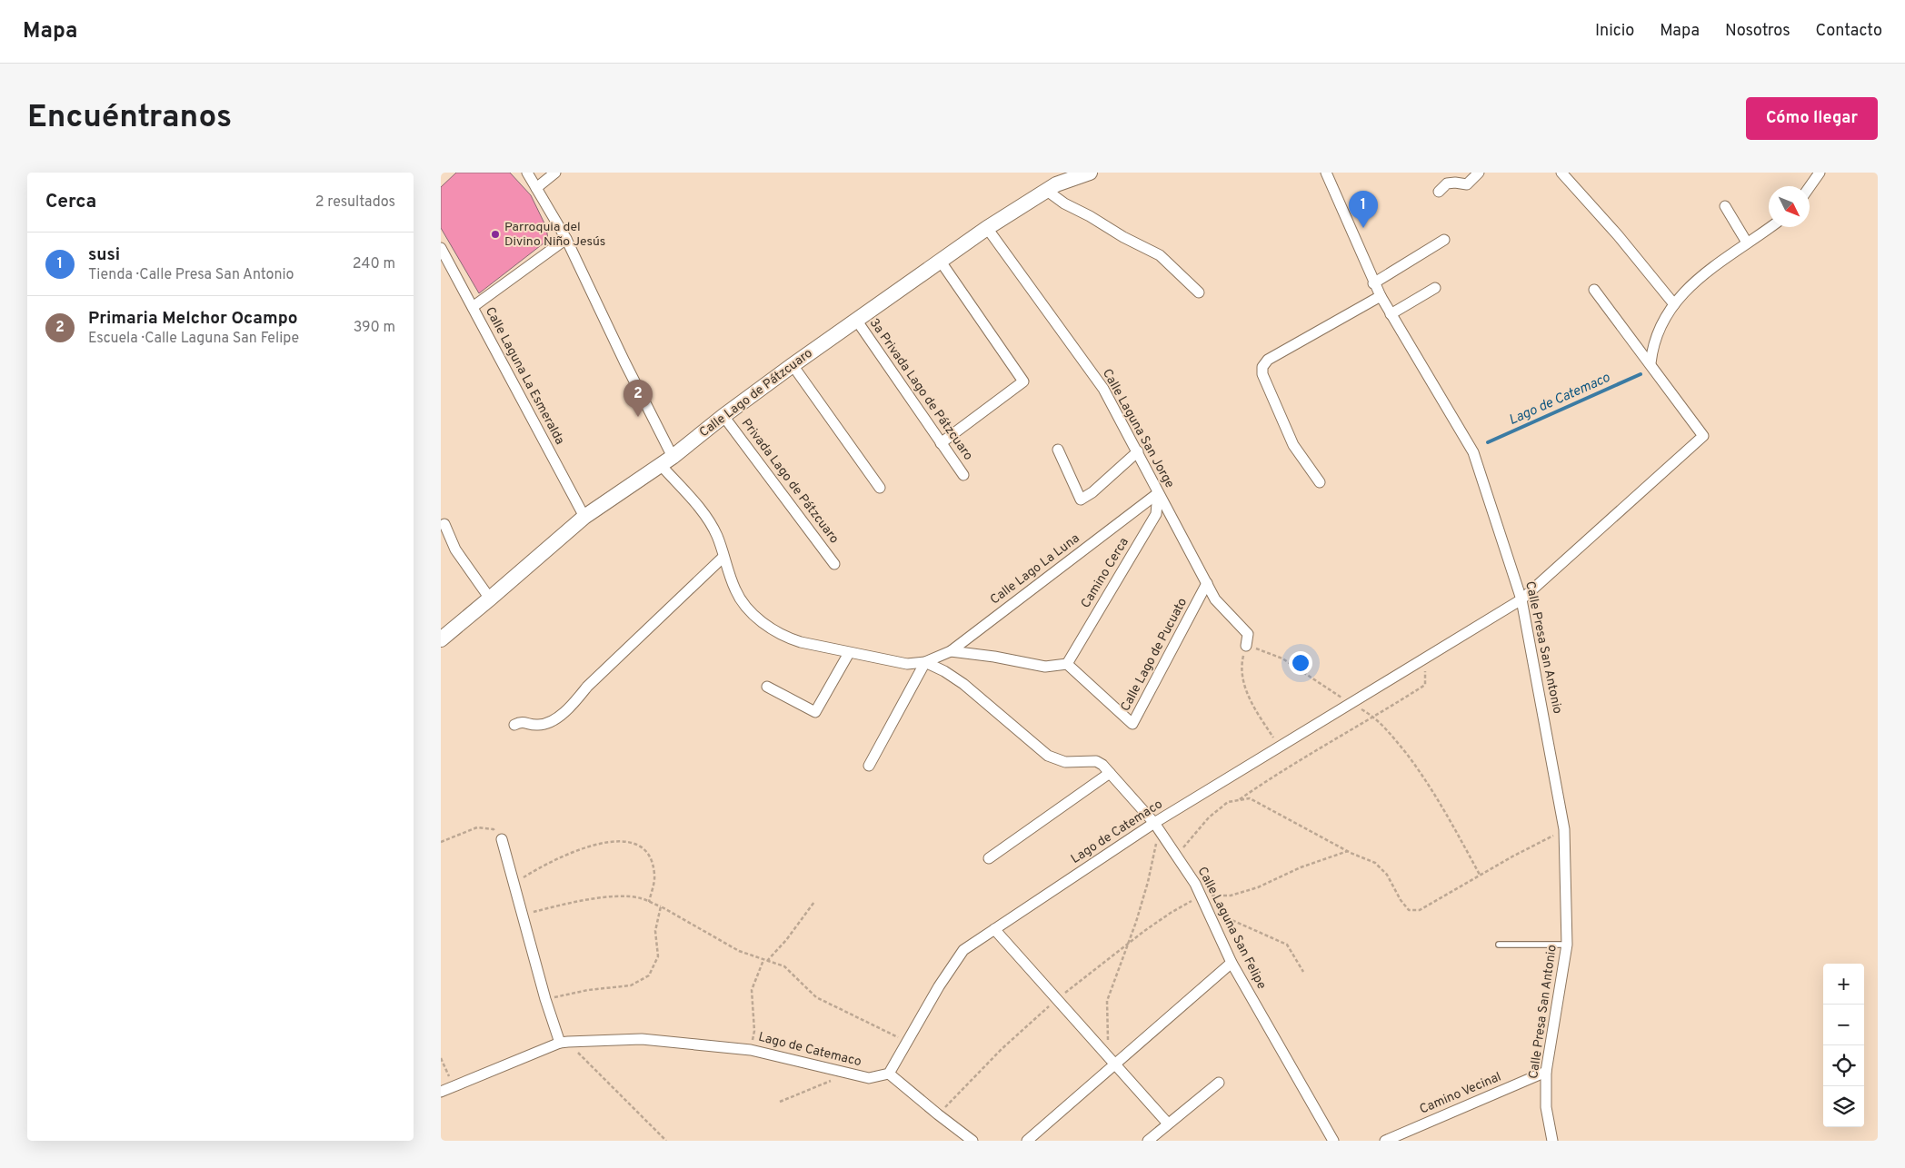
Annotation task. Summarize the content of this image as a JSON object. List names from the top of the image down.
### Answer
{
  "streets": {
    "street": [
      "Calle Laguna La Esmeralda",
      "3a Privada Lago de Pátzcuaro",
      "Calle Lago de Pátzcuaro",
      "Calle Laguna San Jorge",
      "Privada Lago de Pátzcuaro",
      "Calle Lago La Luna",
      "Camino Cerca",
      "Calle Presa San Antonio",
      "Calle Lago de Pucuato",
      "Lago de Catemaco",
      "Calle Laguna San Felipe",
      "Camino Vecinal"
    ]
  },
  "crossings": [
    ["Calle Laguna La Esmeralda", "Calle Lago de Pátzcuaro"],
    ["3a Privada Lago de Pátzcuaro", "Calle Lago de Pátzcuaro"],
    ["Calle Lago de Pátzcuaro", "Calle Laguna San Jorge"],
    ["Calle Lago de Pátzcuaro", "Privada Lago de Pátzcuaro"],
    ["Calle Lago de Pátzcuaro", "Calle Laguna San Felipe"],
    ["Calle Laguna San Jorge", "Calle Lago La Luna"],
    ["Calle Laguna San Jorge", "Camino Cerca"],
    ["Calle Laguna San Jorge", "Calle Lago de Pucuato"],
    ["Calle Lago La Luna", "Camino Cerca"],
    ["Calle Lago La Luna", "Calle Laguna San Felipe"],
    ["Camino Cerca", "Calle Lago de Pucuato"],
    ["Calle Presa San Antonio", "Lago de Catemaco"],
    ["Calle Presa San Antonio", "Camino Vecinal"],
    ["Lago de Catemaco", "Calle Laguna San Felipe"]
  ],
  "water": ["Lago de Catemaco"],
  "places": ["Parroquia del Divino Niño Jesús"],
  "north": "bottom right",
  "page": {
    "header": "Mapa",
    "nav": [
      "Inicio",
      "Mapa",
      "Nosotros",
      "Contacto"
    ],
    "buttons": "Cómo llegar",
    "title": "Encuéntranos",
    "heading": ["Cerca", "2 resultados"],
    "pins": ["1", "2"],
    "list": [
      {
        "mark": "1",
        "name": "susi",
        "note": "Tienda · Calle Presa San Antonio",
        "value": "240 m"
      },
      {
        "mark": "2",
        "name": "Primaria Melchor Ocampo",
        "note": "Escuela · Calle Laguna San Felipe",
        "value": "390 m"
      }
    ],
    "map_buttons": ["+", "−"]
  }
}
